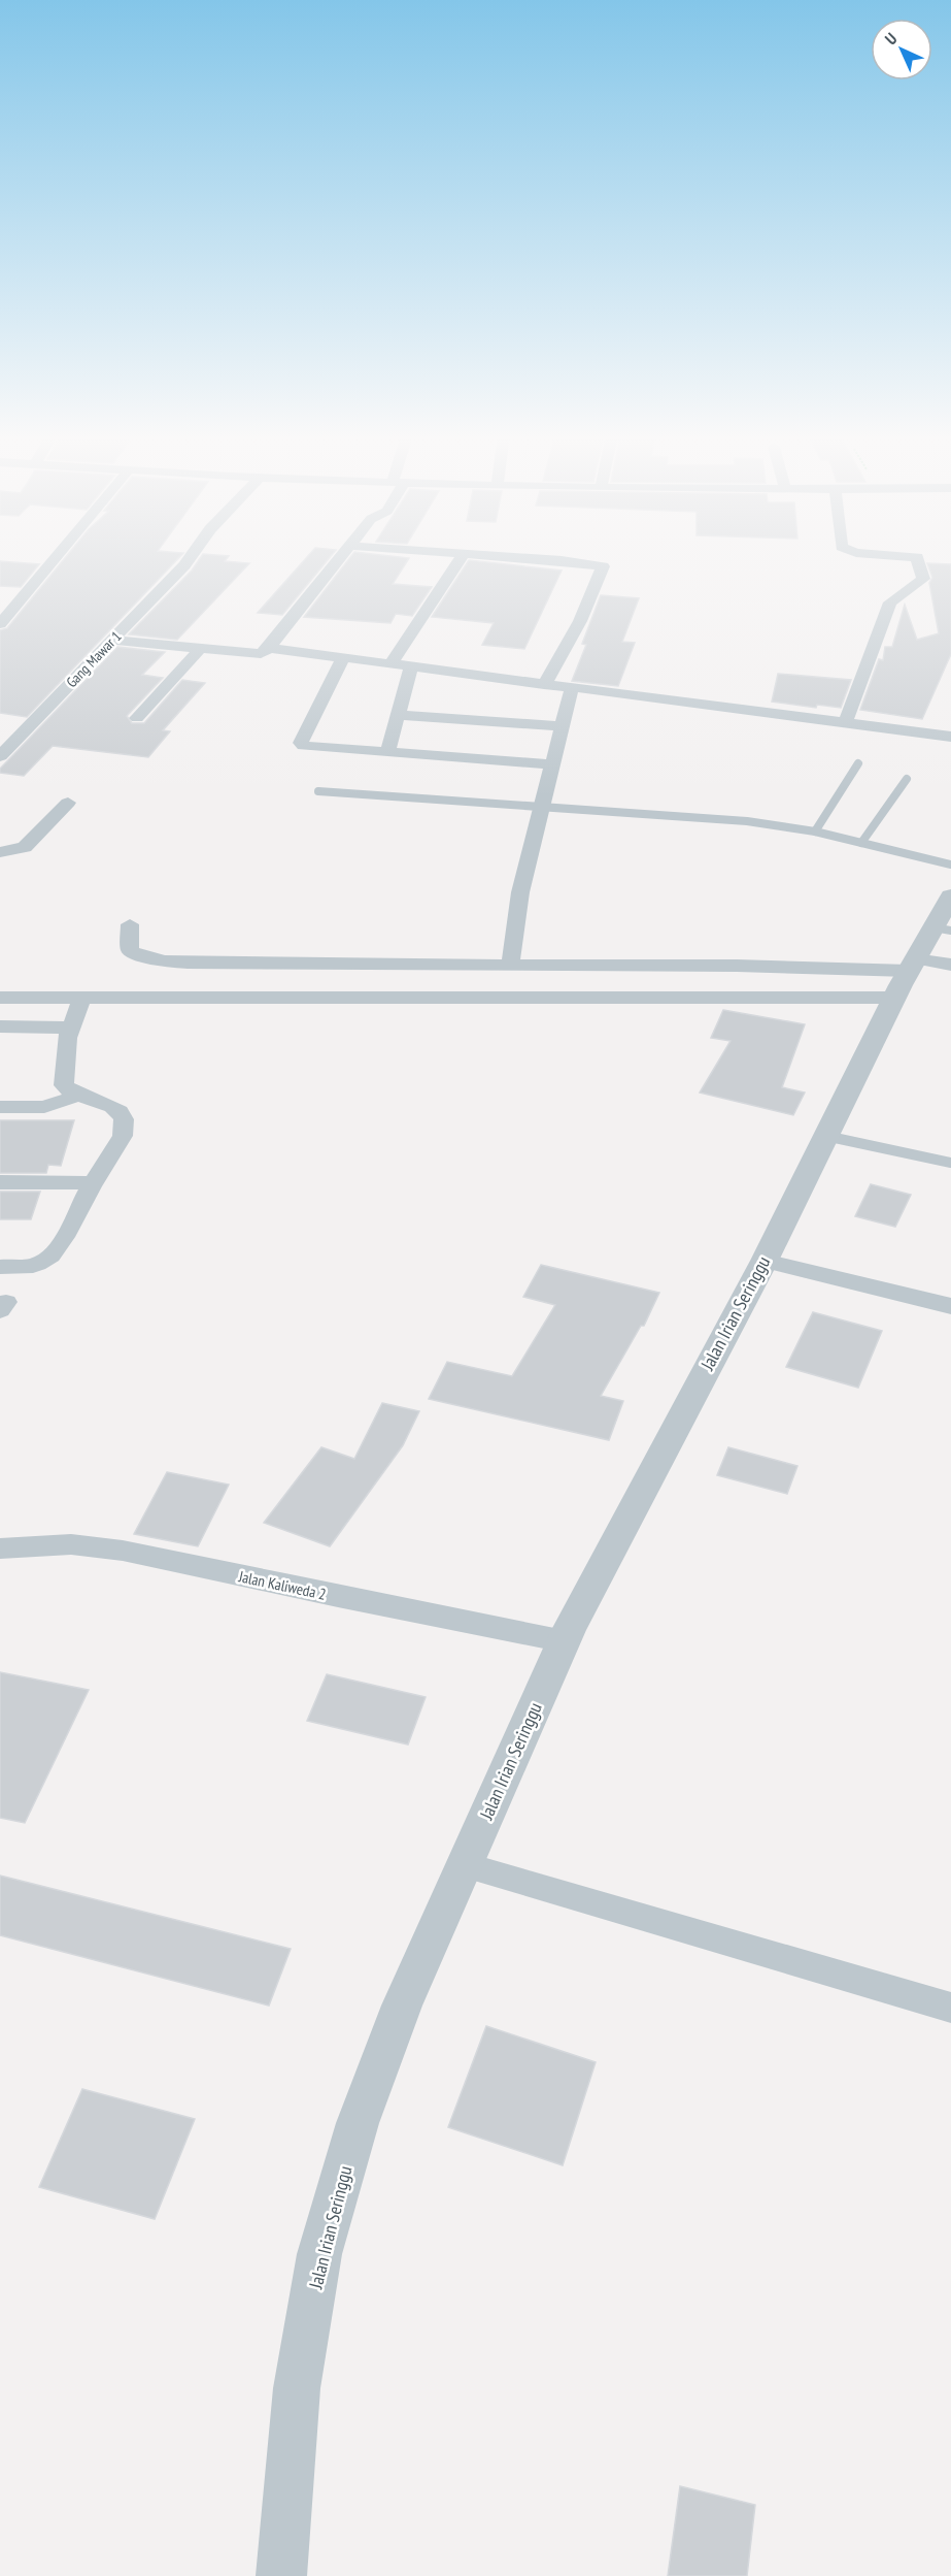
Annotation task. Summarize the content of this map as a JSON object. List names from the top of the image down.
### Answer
{
  "streets": {
    "street": ["Gang Mawar 1", "Jalan Irian Seringgu", "Jalan Kaliweda 2"]
  },
  "crossings": [
    ["Jalan Irian Seringgu", "Jalan Kaliweda 2"]
  ],
  "north": "top left"
}
